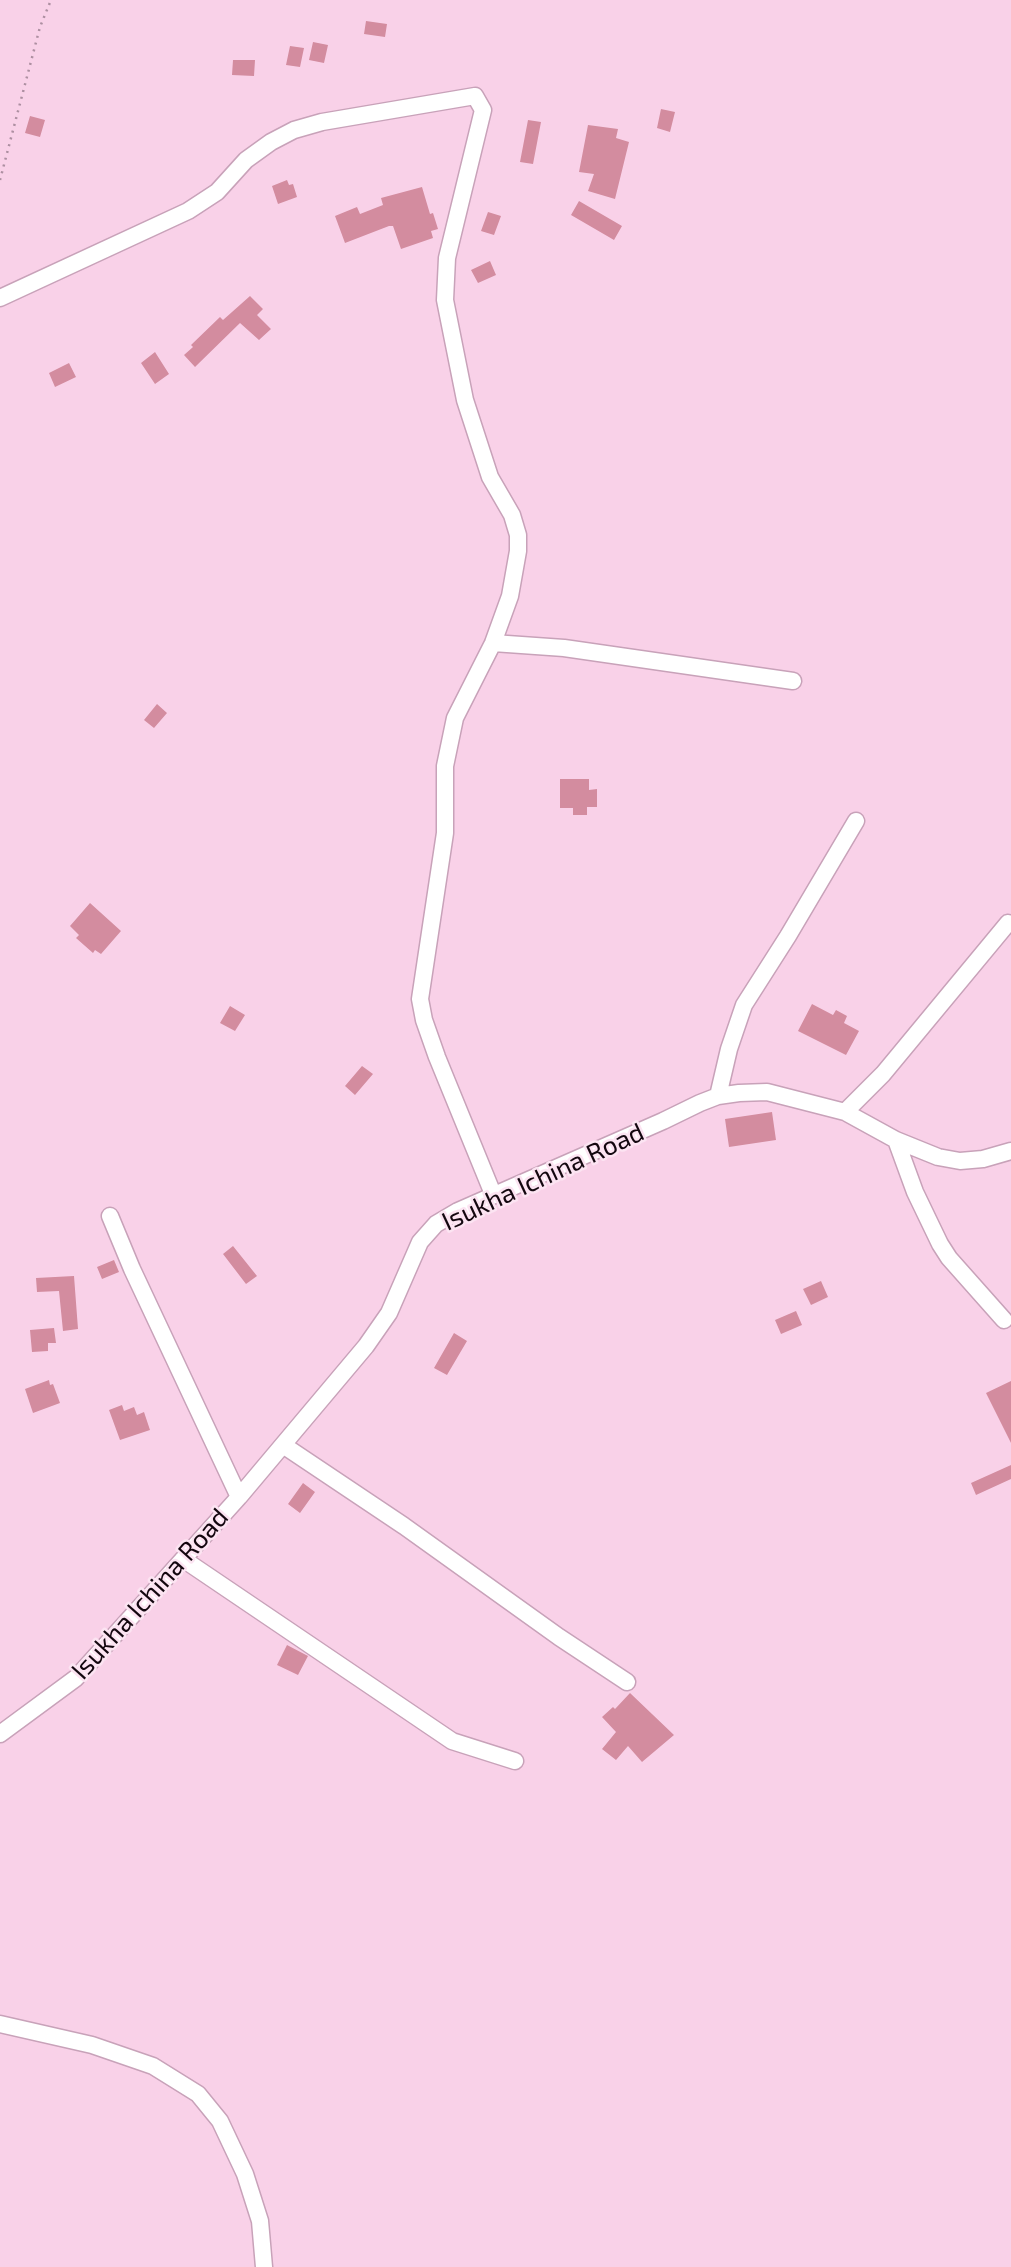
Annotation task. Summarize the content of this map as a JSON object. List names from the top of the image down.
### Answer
{
  "streets": {
    "street": ["Isukha Ichina Road"]
  }
}
